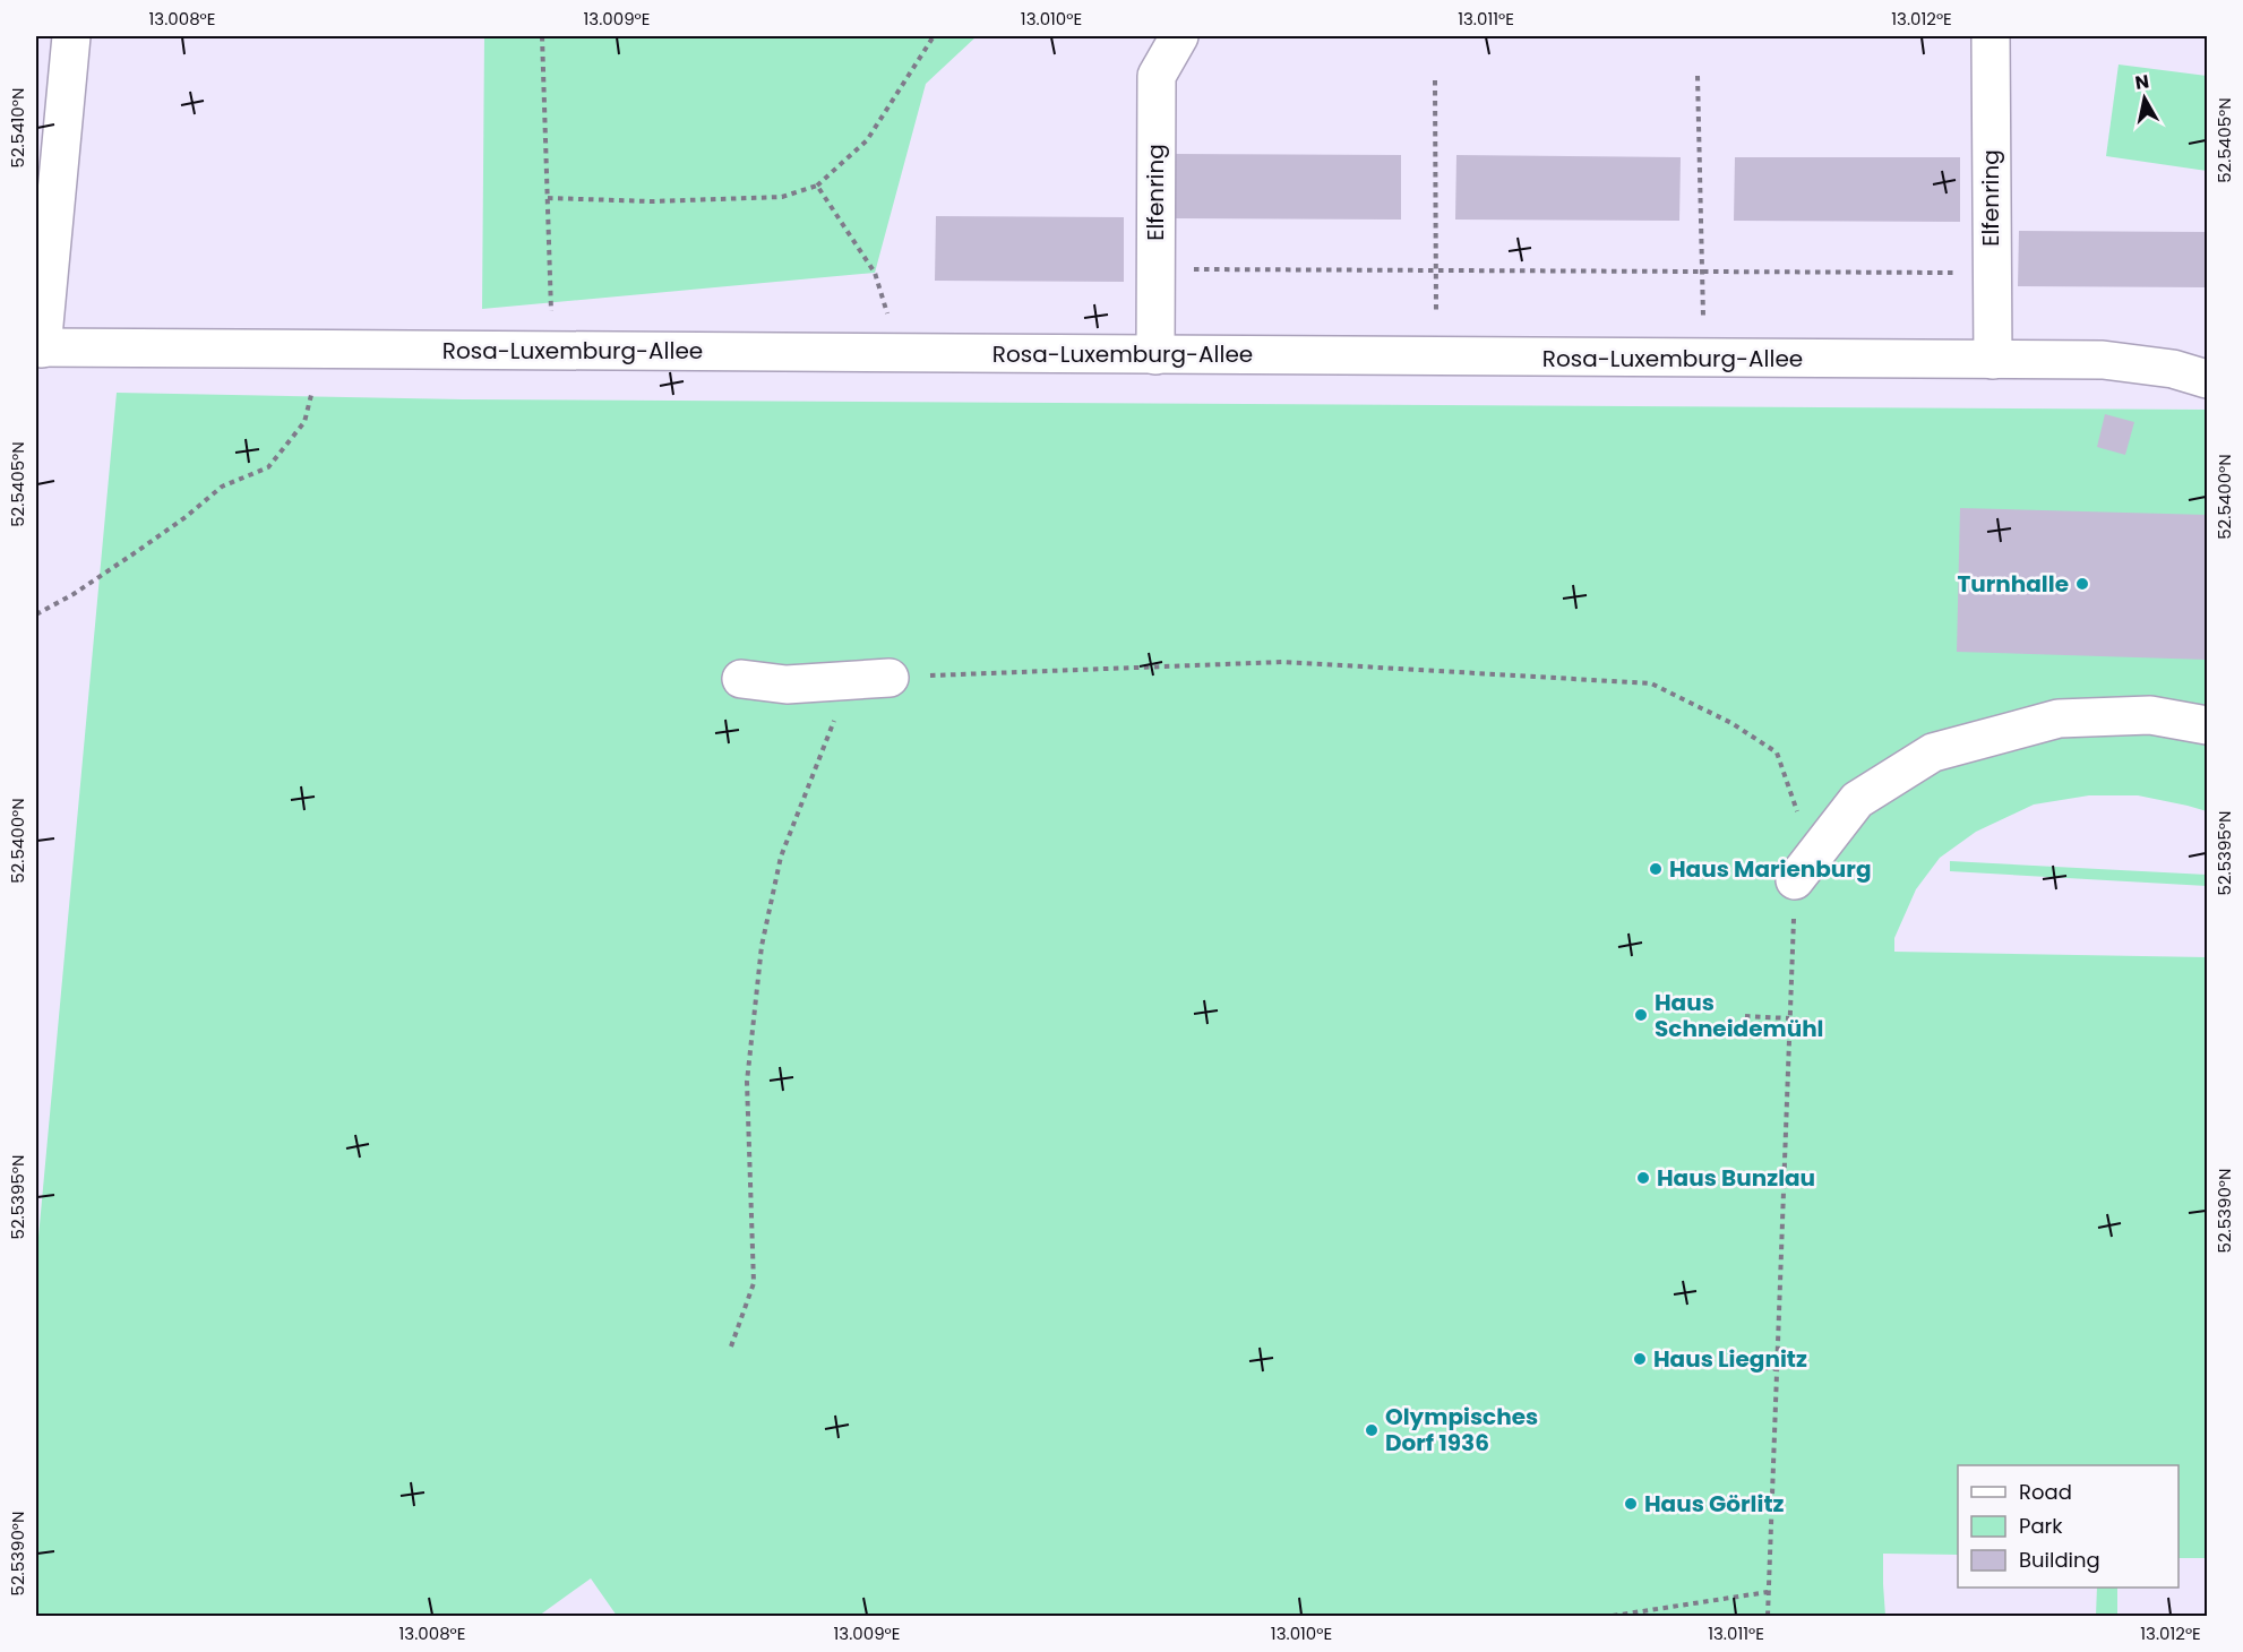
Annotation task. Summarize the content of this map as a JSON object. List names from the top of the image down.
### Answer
{
  "streets": {
    "street": ["Elfenring", "Rosa-Luxemburg-Allee"]
  },
  "crossings": [
    ["Elfenring", "Rosa-Luxemburg-Allee"]
  ],
  "places": [
    "Turnhalle",
    "Haus Marienburg",
    "Haus Schneidemühl",
    "Haus Bunzlau",
    "Haus Liegnitz",
    "Olympisches Dorf 1936",
    "Haus Görlitz"
  ],
  "legend": ["Road", "Park", "Building"],
  "north": "top",
  "coordinates": [
    "13.008°E",
    "13.009°E",
    "13.010°E",
    "13.011°E",
    "13.012°E",
    "52.5410°N",
    "52.5405°N",
    "52.5400°N",
    "52.5395°N",
    "52.5390°N"
  ]
}
